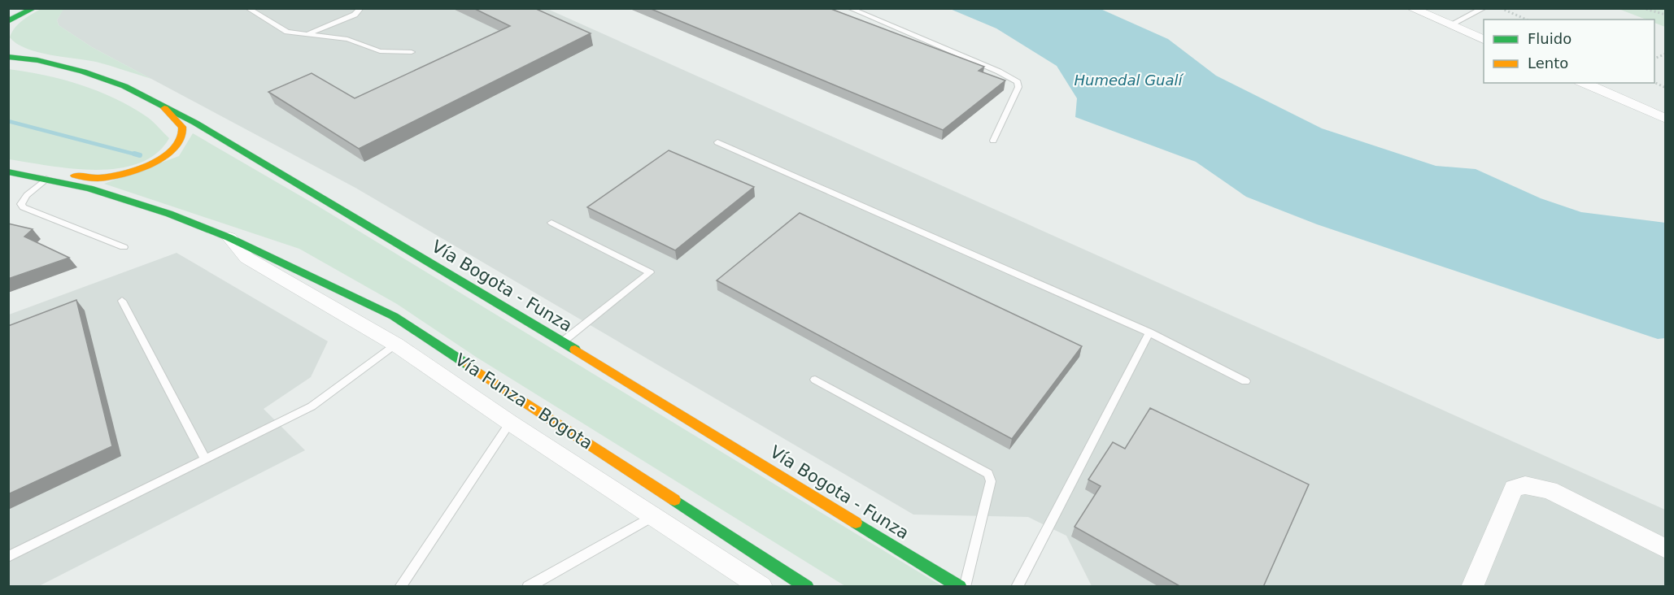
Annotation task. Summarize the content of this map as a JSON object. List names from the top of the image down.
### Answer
{
  "streets": {
    "main road": ["Vía Bogota - Funza", "Vía Funza - Bogota"]
  },
  "water": ["Humedal Gualí"],
  "legend": ["Fluido", "Lento"]
}
